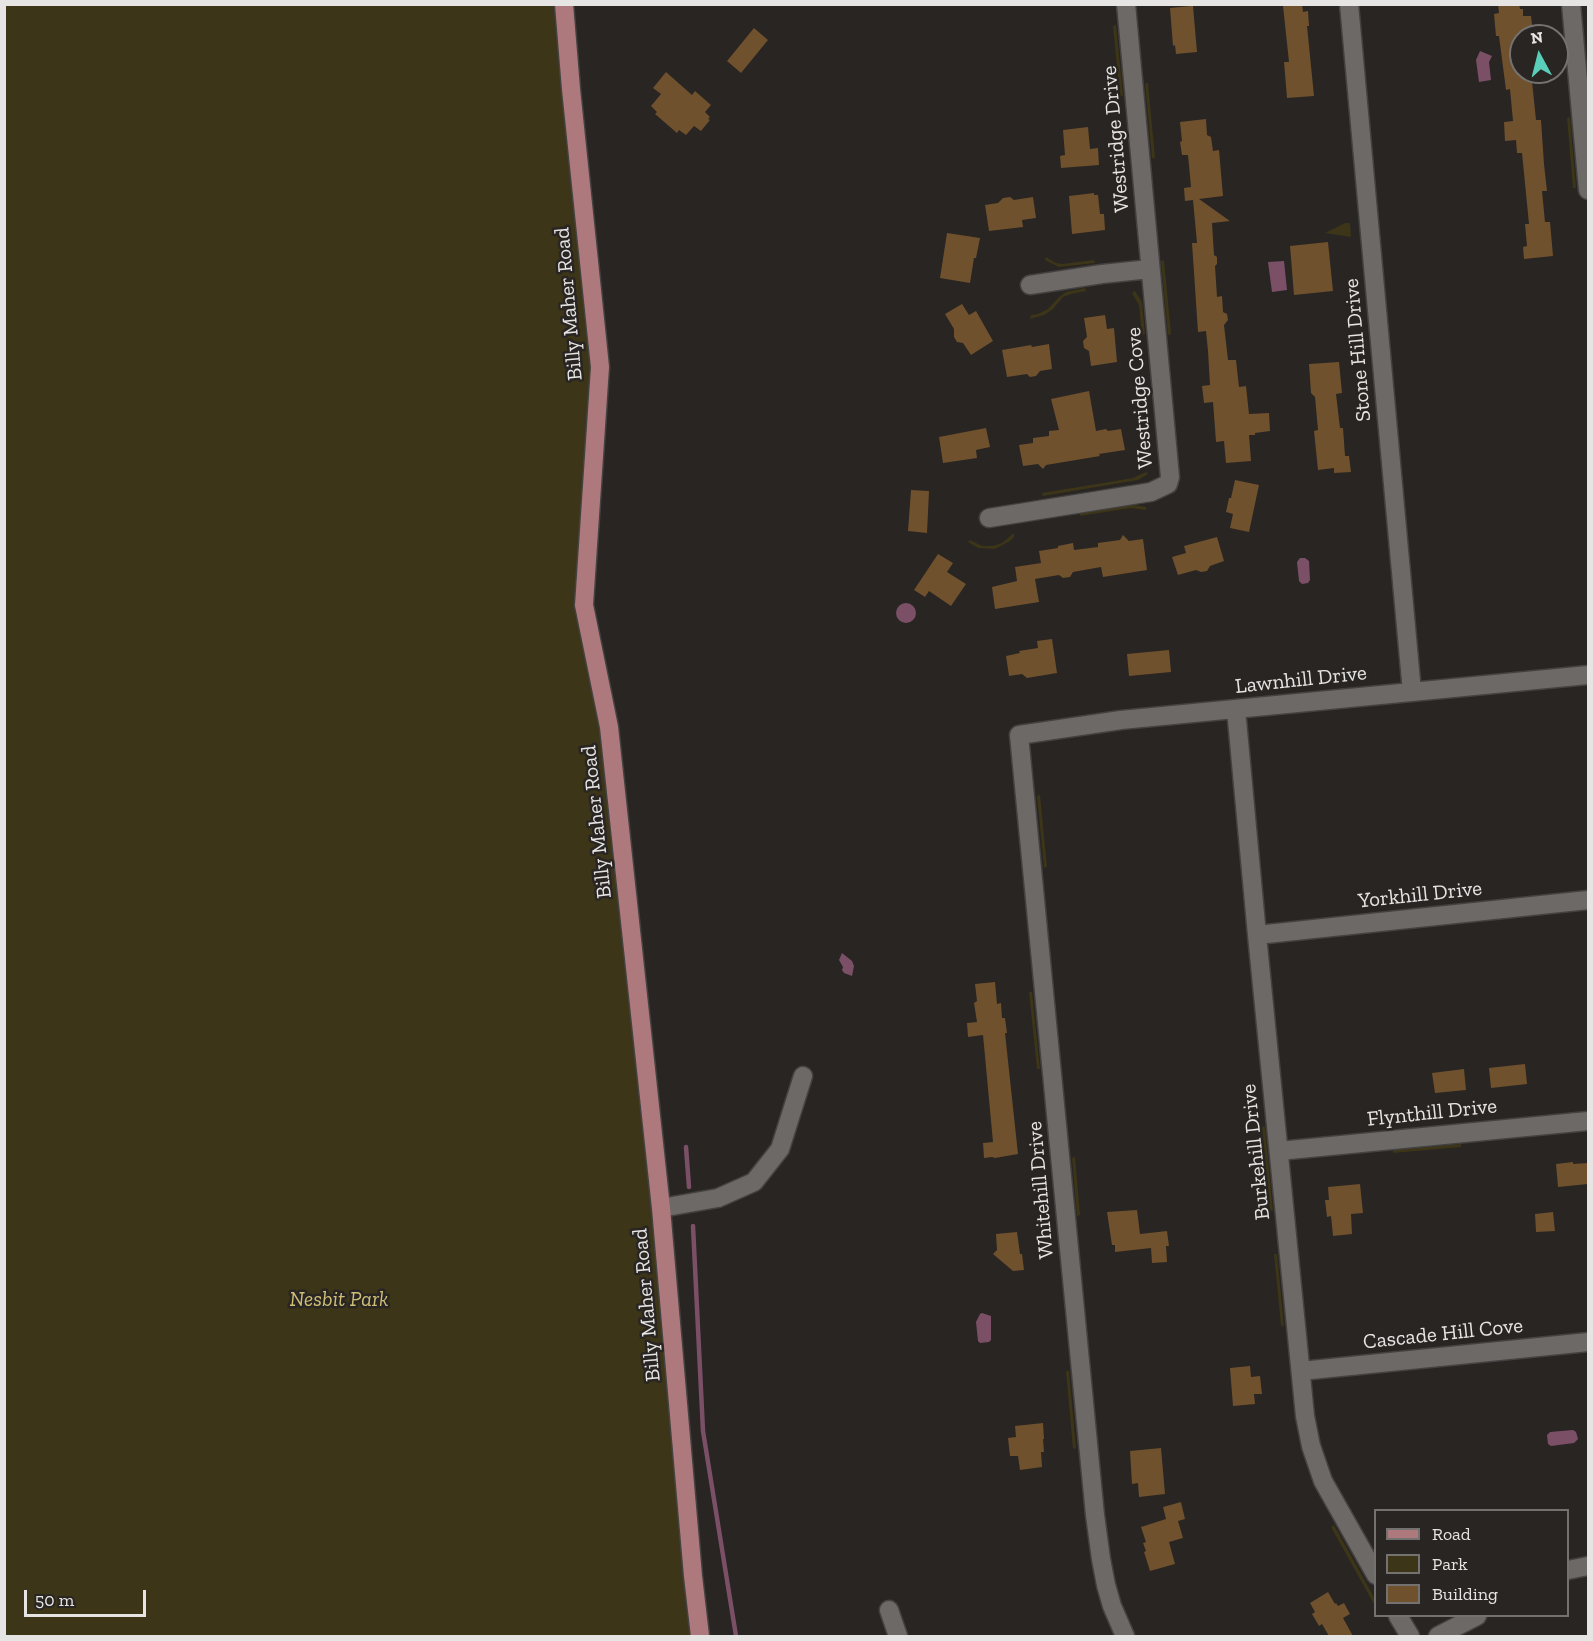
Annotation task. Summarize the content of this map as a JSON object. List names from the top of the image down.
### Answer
{
  "streets": {
    "main road": ["Billy Maher Road"],
    "street": [
      "Westridge Drive",
      "Stone Hill Drive",
      "Westridge Cove",
      "Lawnhill Drive",
      "Yorkhill Drive",
      "Flynthill Drive",
      "Burkehill Drive",
      "Whitehill Drive",
      "Cascade Hill Cove"
    ]
  },
  "crossings": [
    ["Westridge Drive", "Westridge Cove"],
    ["Stone Hill Drive", "Lawnhill Drive"],
    ["Lawnhill Drive", "Burkehill Drive"],
    ["Lawnhill Drive", "Whitehill Drive"],
    ["Yorkhill Drive", "Burkehill Drive"],
    ["Flynthill Drive", "Burkehill Drive"],
    ["Burkehill Drive", "Cascade Hill Cove"]
  ],
  "parks": ["Nesbit Park"],
  "legend": ["Road", "Park", "Building"],
  "scale_bar": "50 m",
  "north": "top"
}
